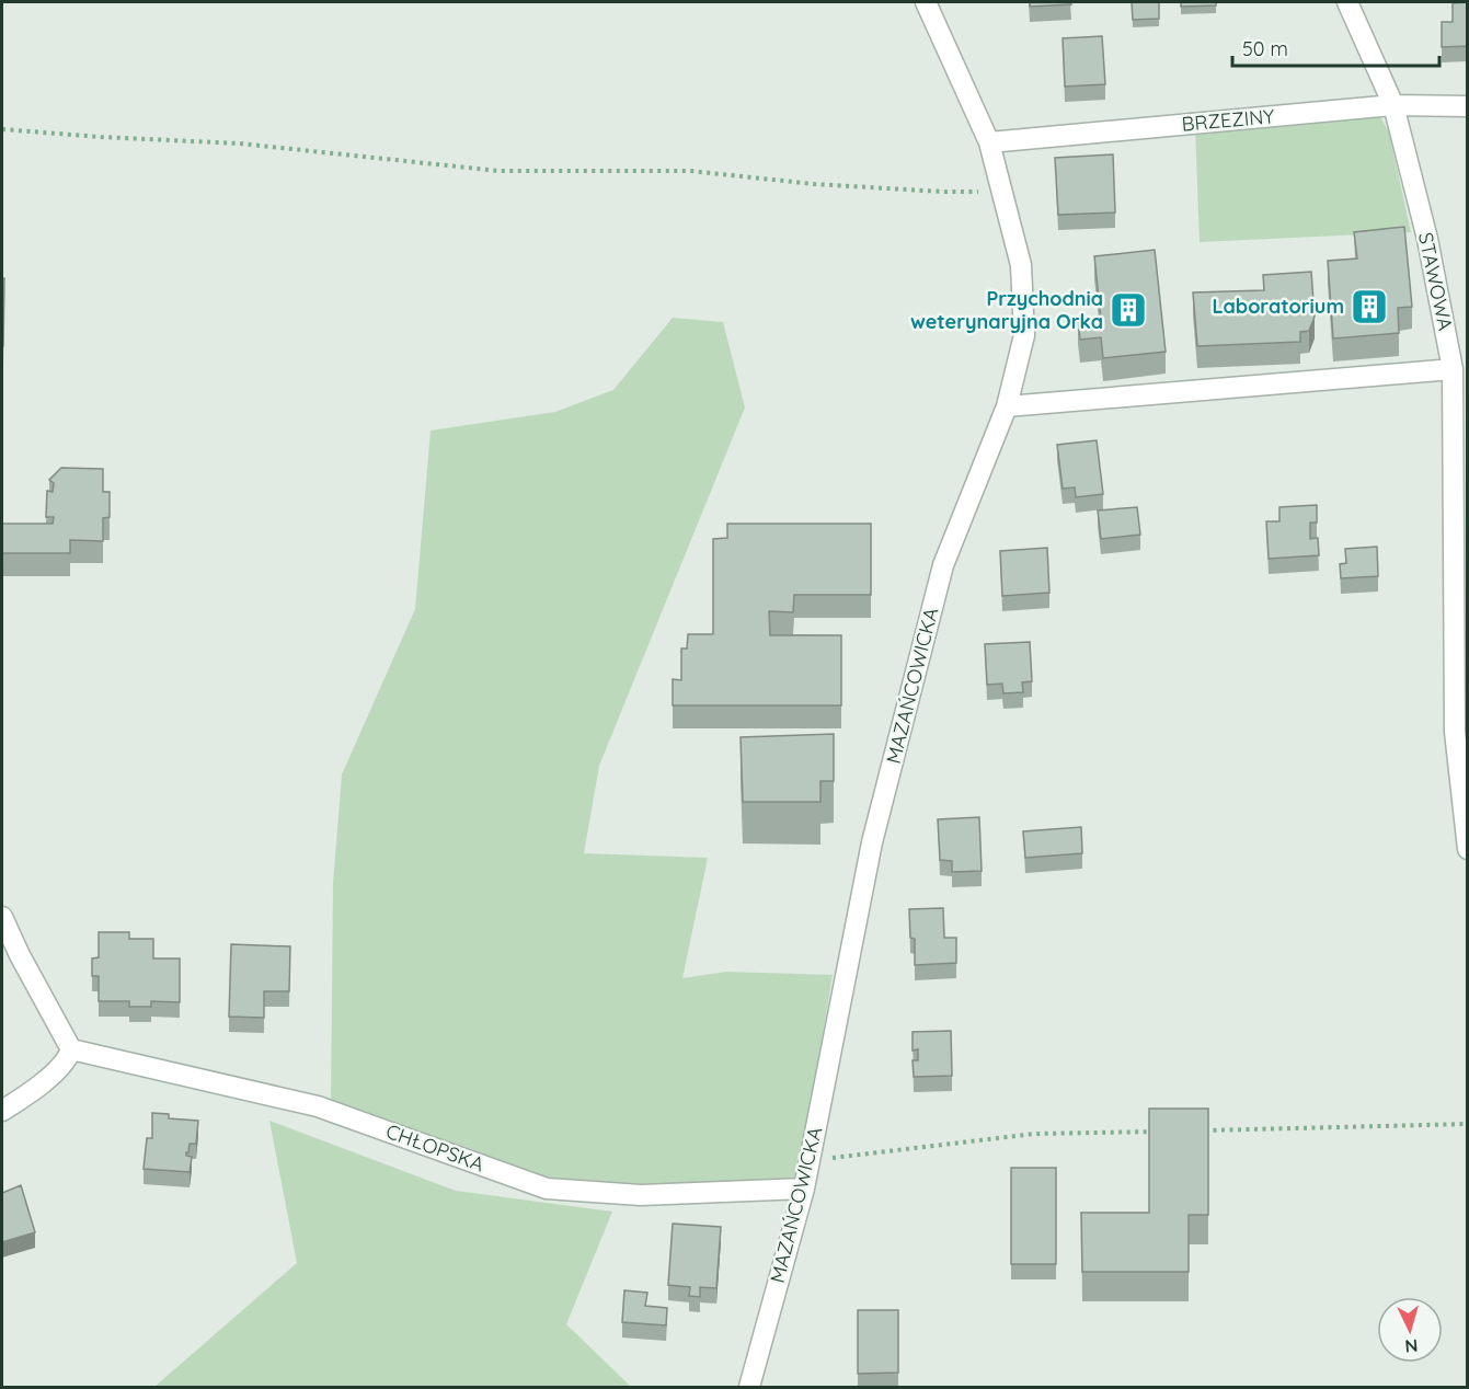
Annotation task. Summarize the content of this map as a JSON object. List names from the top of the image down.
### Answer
{
  "streets": {
    "street": [
      "BRZEZINY",
      "STAWOWA",
      "MAZAŃCOWICKA",
      "CHŁOPSKA"
    ]
  },
  "crossings": [
    ["BRZEZINY", "STAWOWA"],
    ["BRZEZINY", "MAZAŃCOWICKA"],
    ["MAZAŃCOWICKA", "CHŁOPSKA"]
  ],
  "places": {
    "building": ["Laboratorium", "Przychodnia weterynaryjna Orka"]
  },
  "scale_bar": "50 m",
  "north": "bottom"
}
